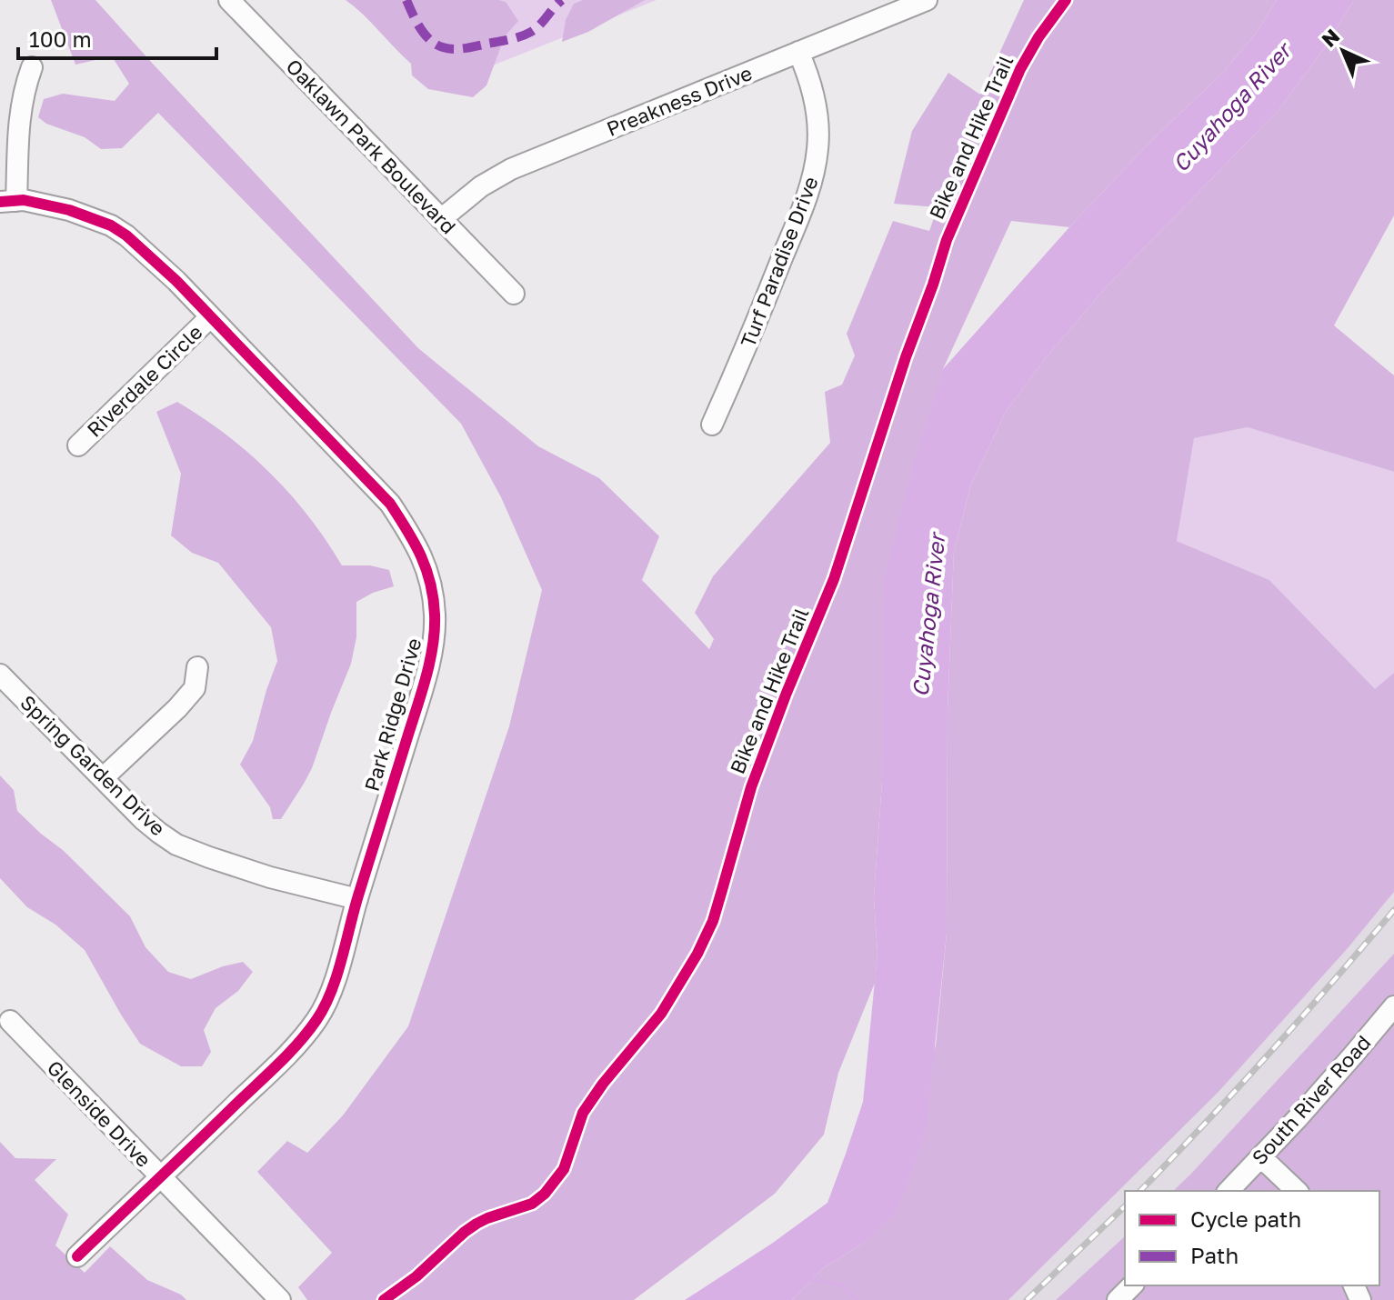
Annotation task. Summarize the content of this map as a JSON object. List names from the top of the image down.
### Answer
{
  "streets": {
    "street": [
      "Preakness Drive",
      "Oaklawn Park Boulevard",
      "Turf Paradise Drive",
      "Riverdale Circle",
      "Park Ridge Drive",
      "Spring Garden Drive",
      "South River Road",
      "Glenside Drive"
    ],
    "cycle path": ["Bike and Hike Trail"]
  },
  "crossings": [
    ["Preakness Drive", "Oaklawn Park Boulevard"],
    ["Preakness Drive", "Turf Paradise Drive"],
    ["Riverdale Circle", "Park Ridge Drive"],
    ["Park Ridge Drive", "Spring Garden Drive"],
    ["Park Ridge Drive", "Glenside Drive"]
  ],
  "water": ["Cuyahoga River"],
  "legend": ["Cycle path", "Path"],
  "scale_bar": "100 m",
  "north": "top left"
}
